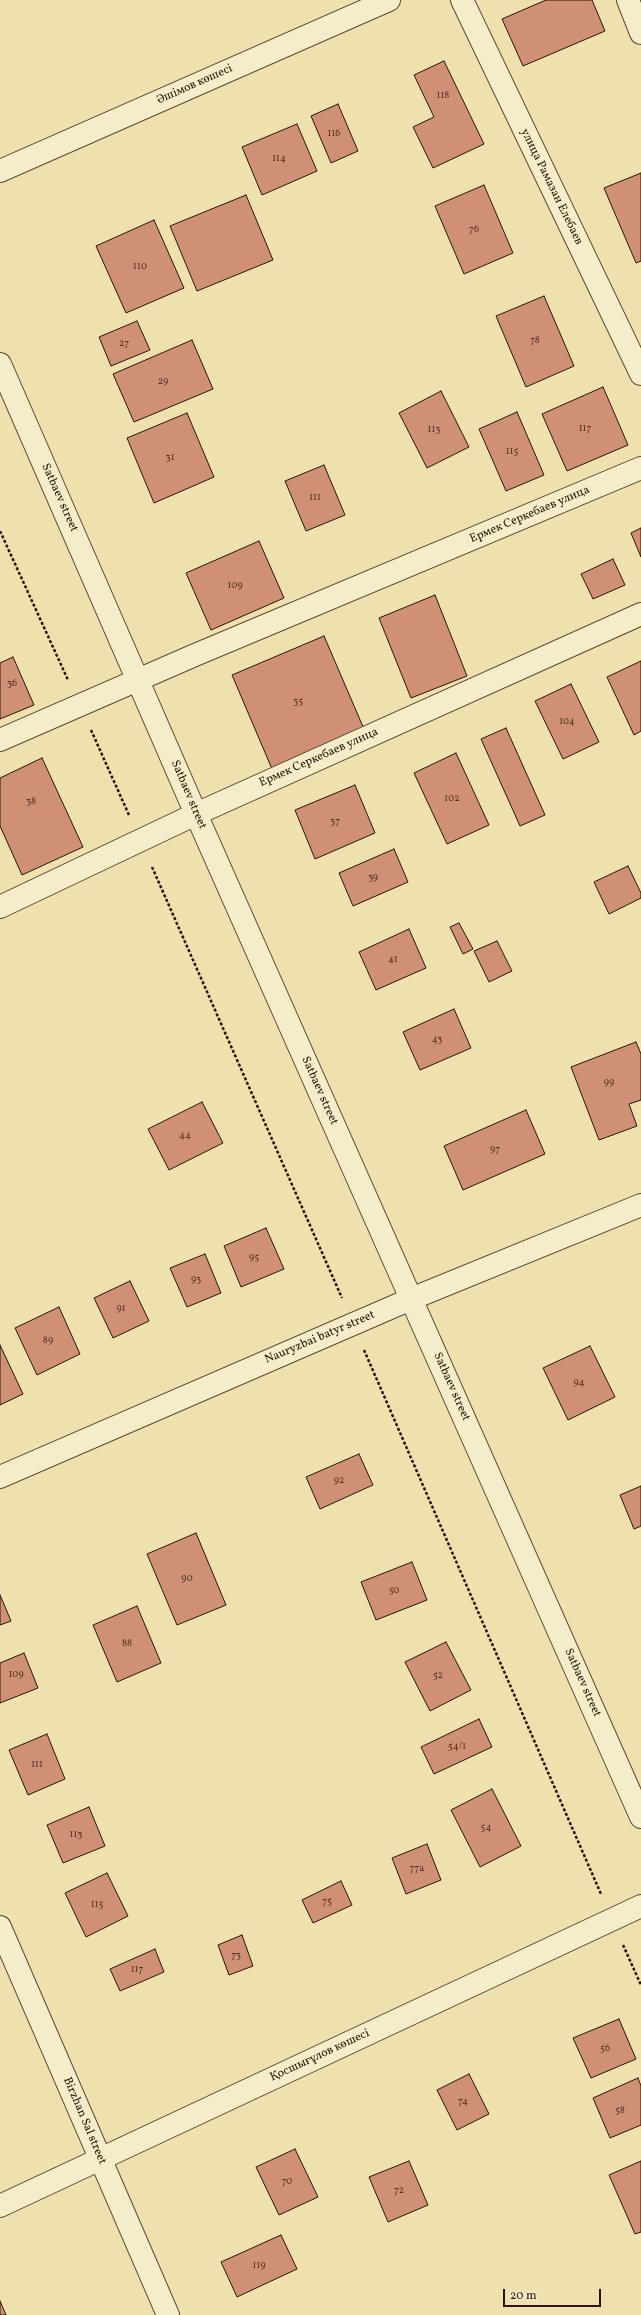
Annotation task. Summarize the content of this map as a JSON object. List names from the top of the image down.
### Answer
{
  "streets": {
    "street": [
      "Әшімов көшесі",
      "улица Рамазан Елебаев",
      "Satbaev street",
      "Ермек Серкебаев улица",
      "Nauryzbai batyr street",
      "Қосшығұлов көшесі",
      "Birzhan Sal street"
    ]
  },
  "crossings": [
    ["Satbaev street", "Ермек Серкебаев улица"],
    ["Satbaev street", "Nauryzbai batyr street"],
    ["Қосшығұлов көшесі", "Birzhan Sal street"]
  ],
  "house_numbers": [
    "118",
    "116",
    "114",
    "76",
    "110",
    "78",
    "27",
    "29",
    "117",
    "113",
    "115",
    "31",
    "111",
    "109",
    "36",
    "35",
    "104",
    "102",
    "38",
    "37",
    "39",
    "41",
    "43",
    "99",
    "44",
    "97",
    "95",
    "93",
    "91",
    "89",
    "94",
    "92",
    "90",
    "50",
    "88",
    "109",
    "52",
    "54/1",
    "111",
    "54",
    "113",
    "77а",
    "75",
    "115",
    "73",
    "117",
    "56",
    "74",
    "58",
    "70",
    "72",
    "119"
  ],
  "scale_bar": "20 m"
}
